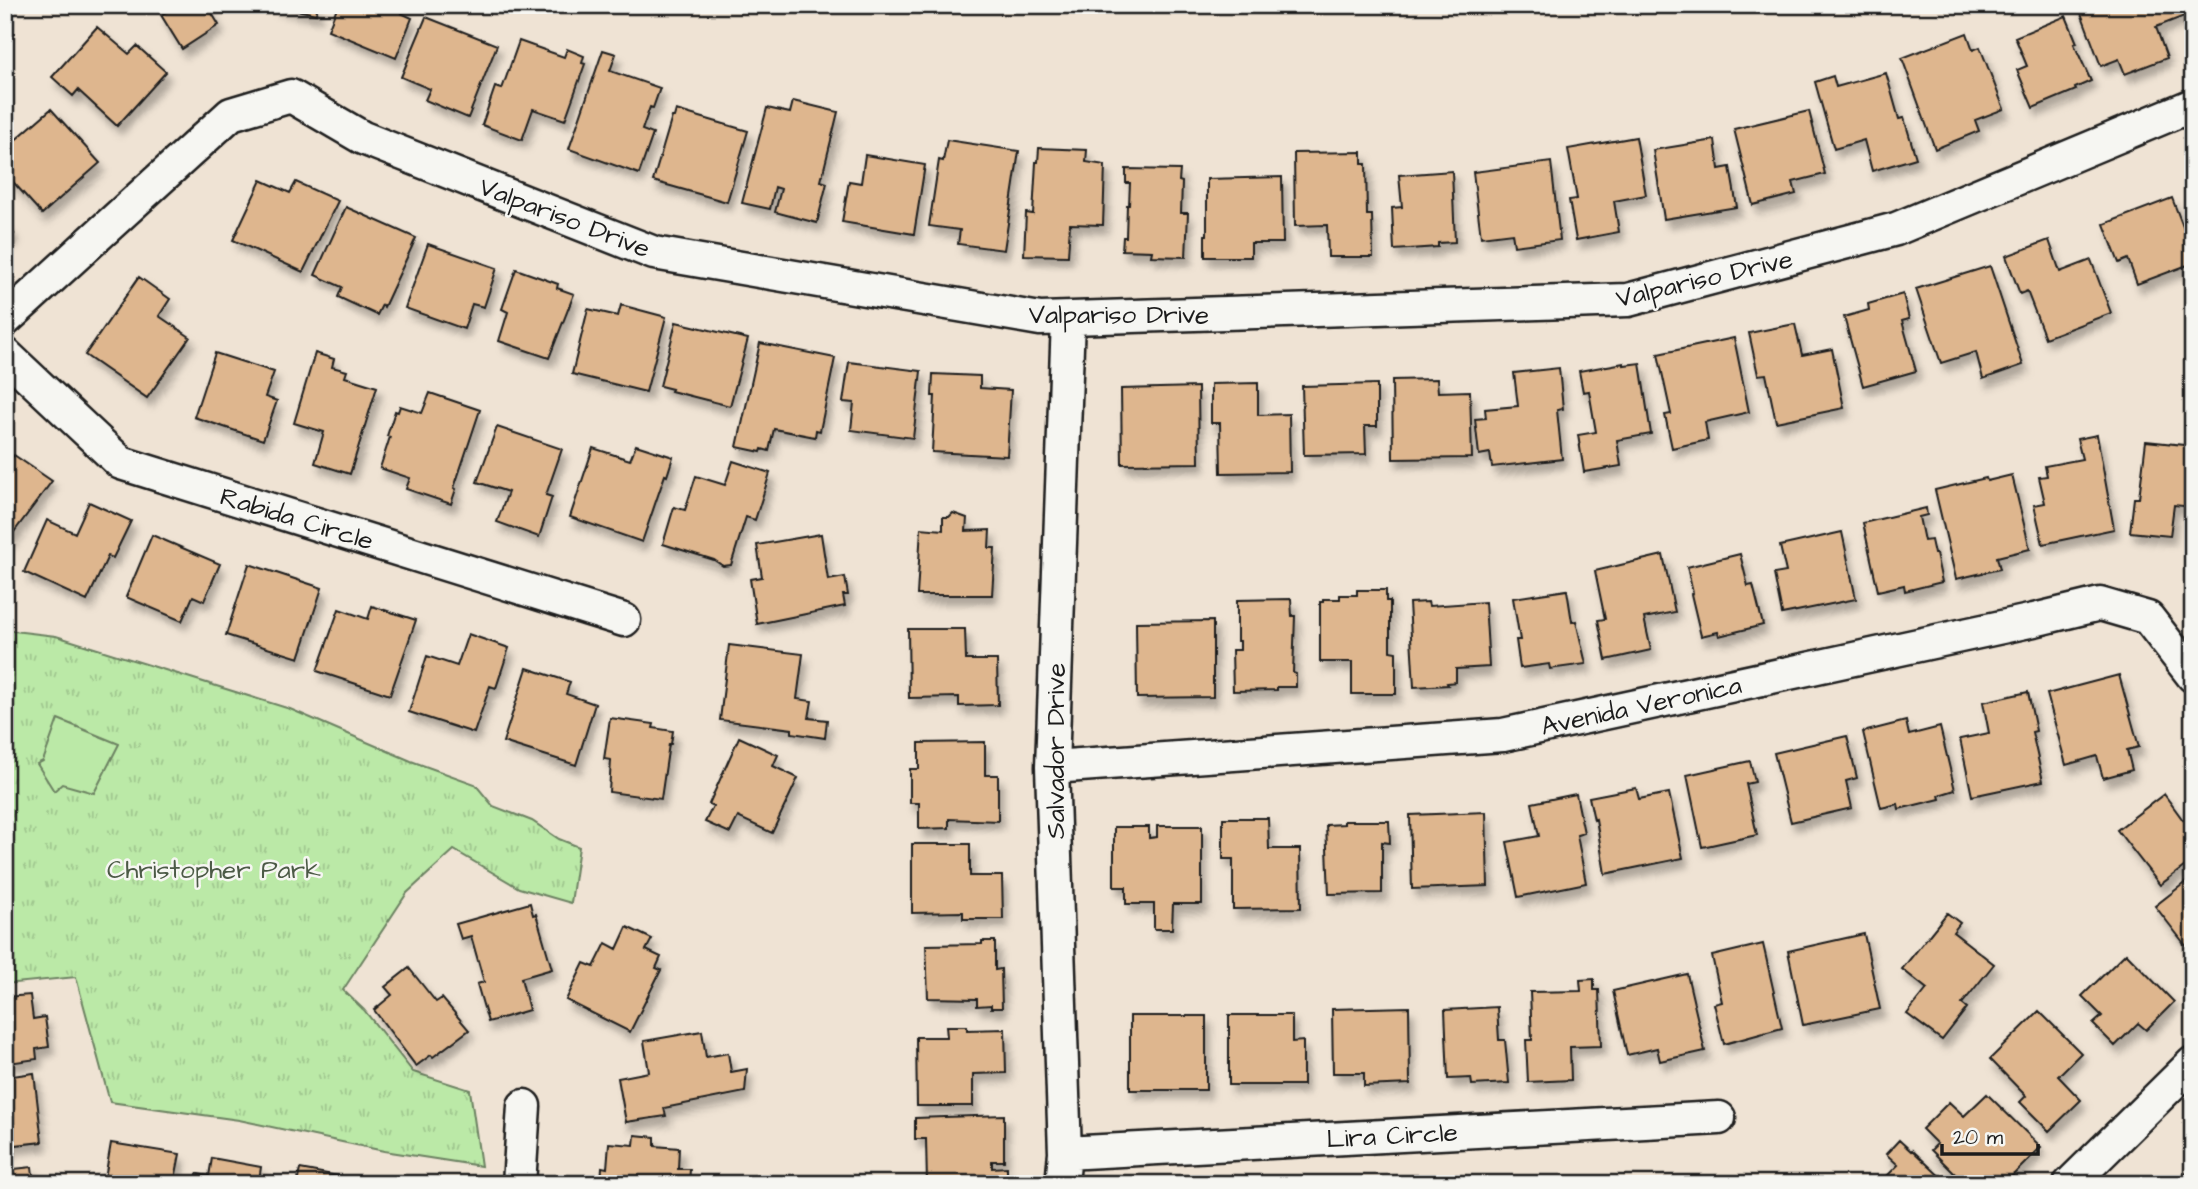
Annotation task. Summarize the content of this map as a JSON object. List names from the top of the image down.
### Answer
{
  "streets": {
    "street": [
      "Valpariso Drive",
      "Rabida Circle",
      "Avenida Veronica",
      "Salvador Drive",
      "Lira Circle"
    ]
  },
  "crossings": [
    ["Valpariso Drive", "Salvador Drive"],
    ["Avenida Veronica", "Salvador Drive"],
    ["Salvador Drive", "Lira Circle"]
  ],
  "parks": ["Christopher Park"],
  "scale_bar": "20 m"
}
